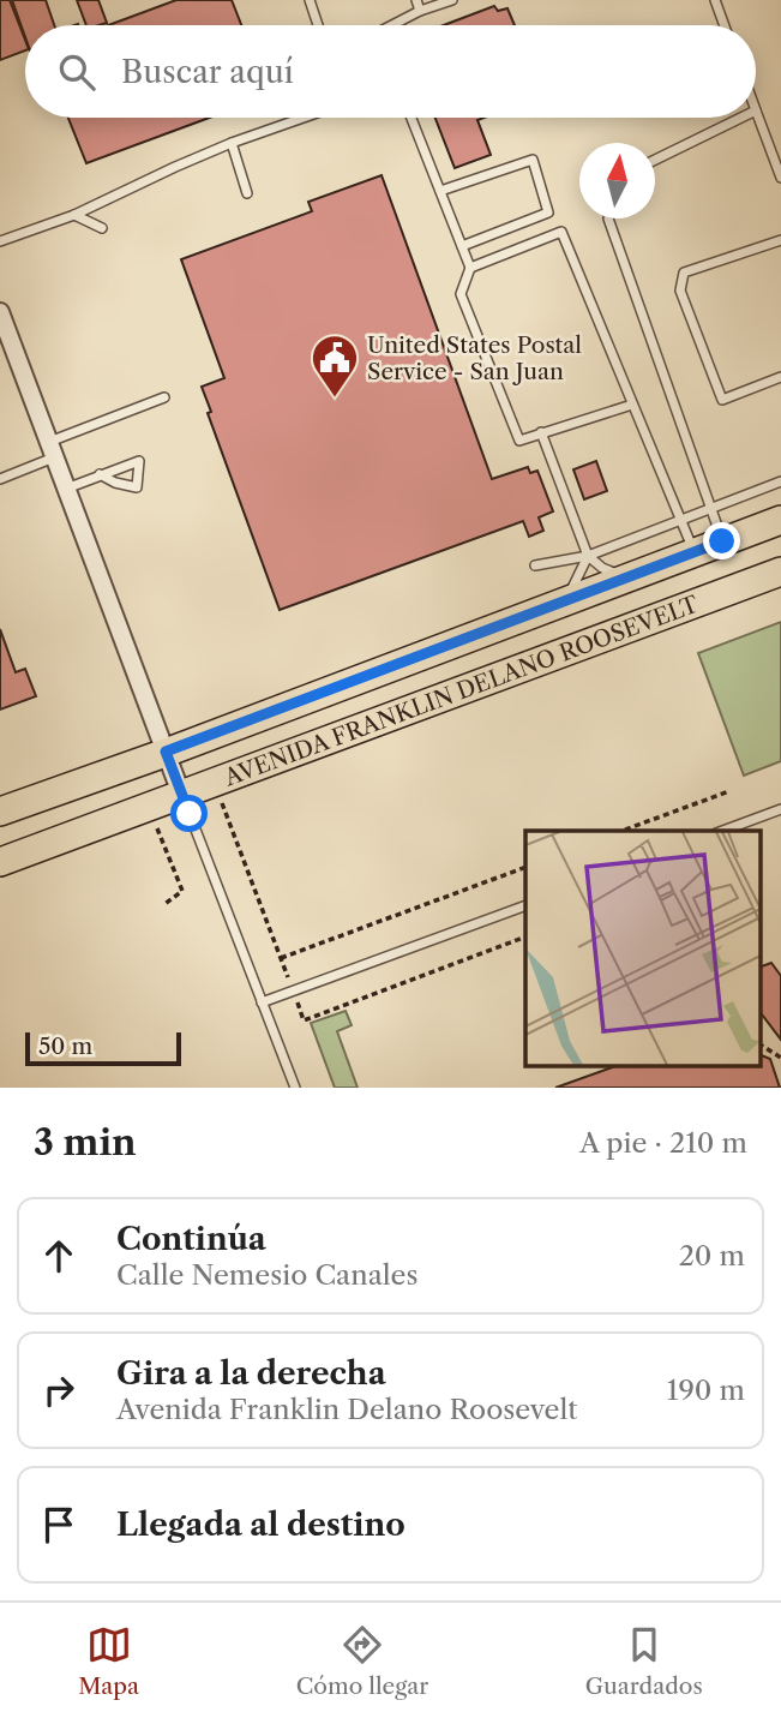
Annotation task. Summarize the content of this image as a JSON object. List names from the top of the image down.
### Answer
{
  "streets": {
    "main road": ["AVENIDA FRANKLIN DELANO ROOSEVELT"]
  },
  "places": {
    "public building": ["United States Postal Service - San Juan"]
  },
  "scale_bar": "50 m",
  "north": "top",
  "page": {
    "search": "Buscar aquí",
    "scale": "50 m",
    "heading": ["3 min", "A pie · 210 m"],
    "list": [
      ["Continúa", "Calle Nemesio Canales", "20 m"],
      ["Gira a la derecha", "Avenida Franklin Delano Roosevelt", "190 m"],
      "Llegada al destino"
    ],
    "nav": ["Mapa", "Cómo llegar", "Guardados"]
  }
}
